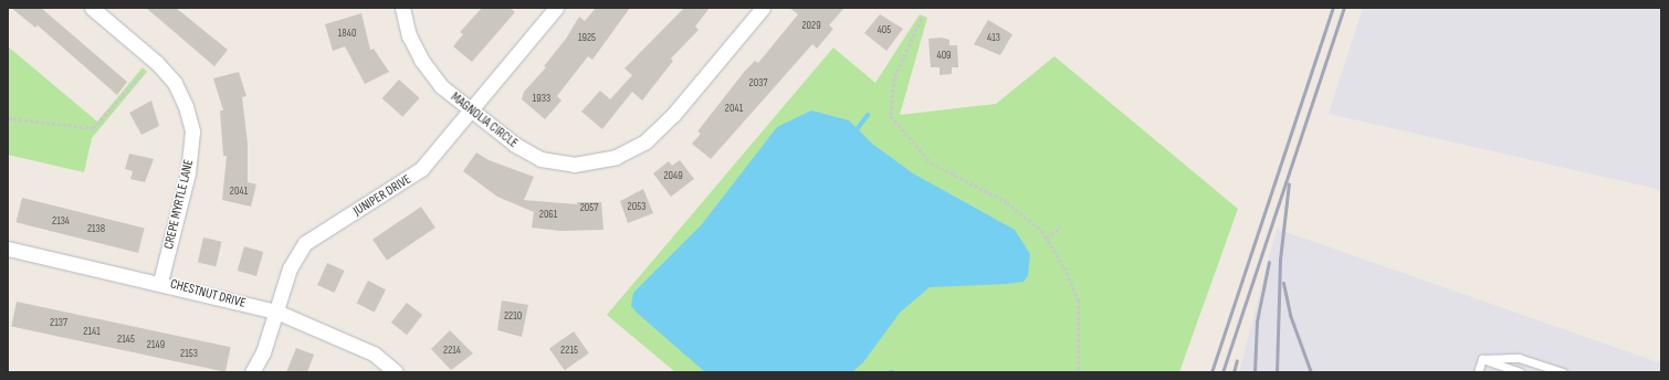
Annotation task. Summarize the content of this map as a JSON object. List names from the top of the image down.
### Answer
{
  "streets": {
    "street": [
      "MAGNOLIA CIRCLE",
      "JUNIPER DRIVE",
      "CREPE MYRTLE LANE",
      "CHESTNUT DRIVE"
    ]
  },
  "crossings": [
    ["MAGNOLIA CIRCLE", "JUNIPER DRIVE"],
    ["JUNIPER DRIVE", "CHESTNUT DRIVE"],
    ["CREPE MYRTLE LANE", "CHESTNUT DRIVE"]
  ],
  "house_numbers": [
    "2029",
    "405",
    "1840",
    "1925",
    "413",
    "409",
    "2037",
    "1933",
    "2041",
    "2049",
    "2041",
    "2053",
    "2057",
    "2061",
    "2134",
    "2138",
    "2210",
    "2137",
    "2141",
    "2145",
    "2149",
    "2214",
    "2215",
    "2153"
  ]
}
